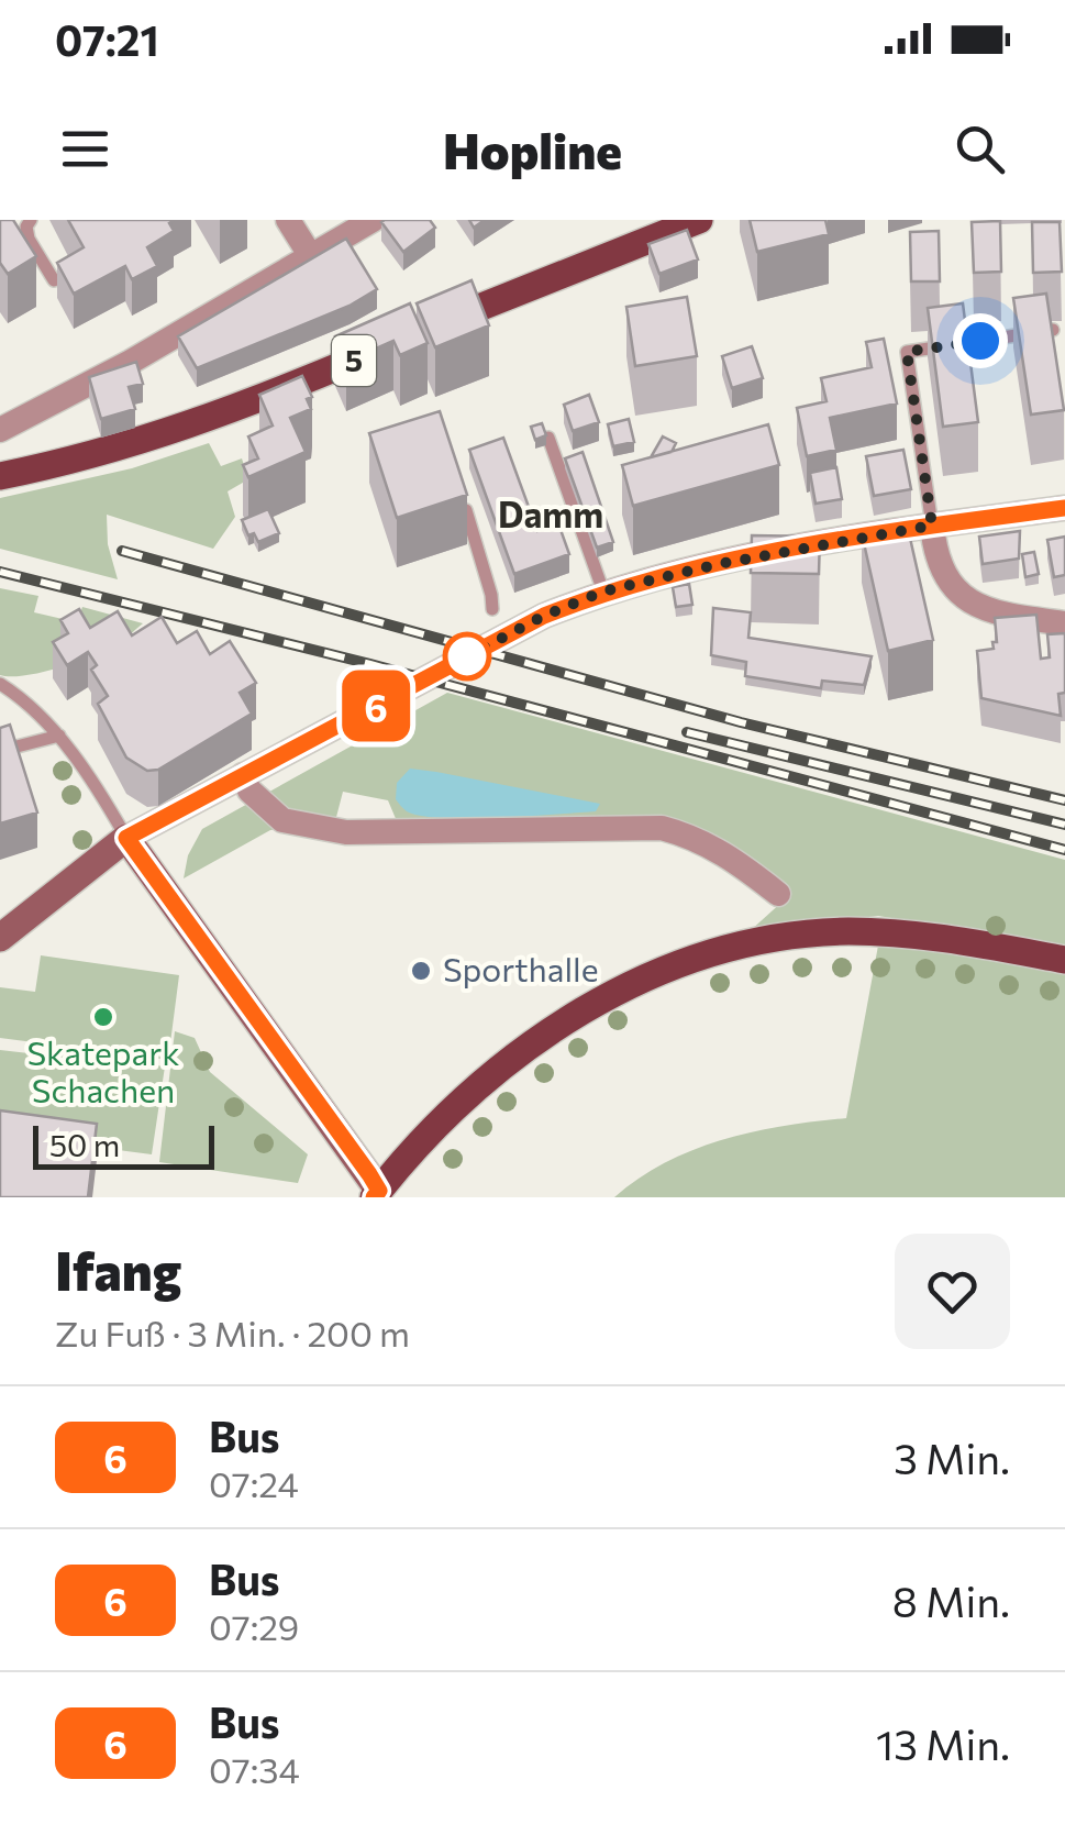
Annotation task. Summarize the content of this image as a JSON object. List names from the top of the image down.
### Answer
{
  "streets": {
    "main road": ["5"]
  },
  "districts": ["Damm"],
  "places": ["Sporthalle", "Skatepark Schachen"],
  "lines": ["bus line 6"],
  "scale_bar": "50 m",
  "page": {
    "status": "07:21",
    "header": "Hopline",
    "on_map": "6",
    "scale": "50 m",
    "heading": ["Ifang", "Zu Fuß · 3 Min. · 200 m"],
    "list": [
      {
        "mark": "6",
        "name": "Bus",
        "note": "07:24",
        "value": "3 Min."
      },
      {
        "mark": "6",
        "name": "Bus",
        "note": "07:29",
        "value": "8 Min."
      },
      {
        "mark": "6",
        "name": "Bus",
        "note": "07:34",
        "value": "13 Min."
      }
    ]
  }
}
